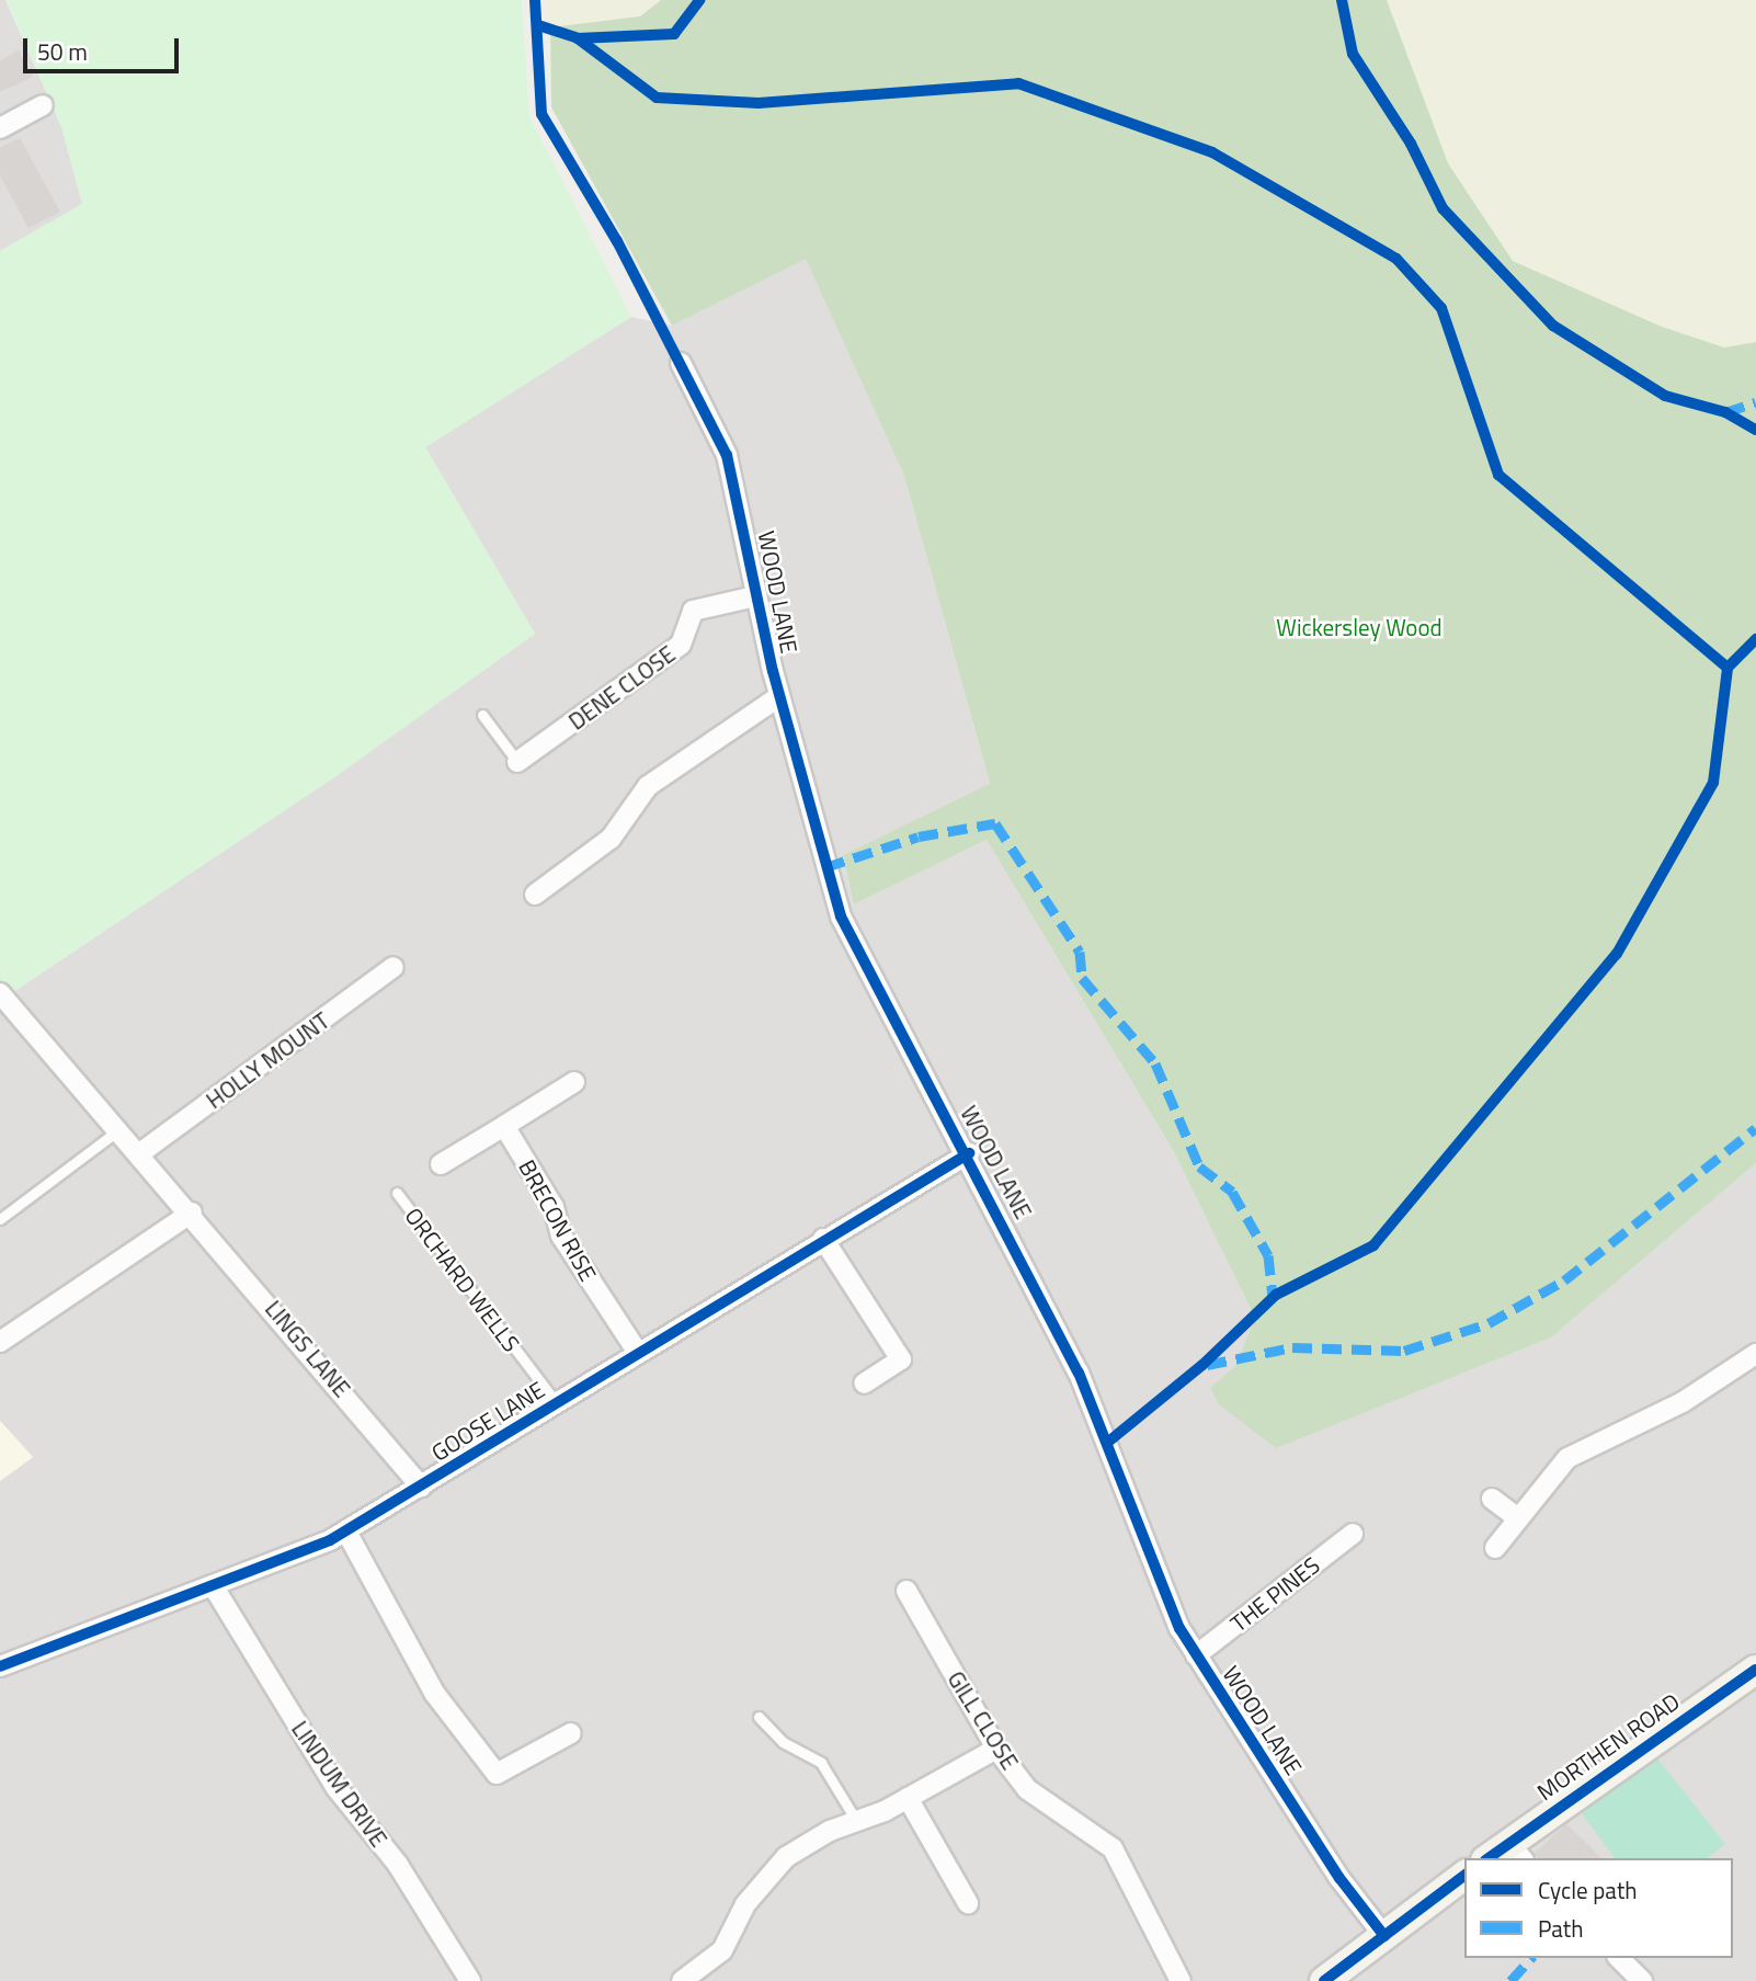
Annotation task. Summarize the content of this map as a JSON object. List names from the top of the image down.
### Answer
{
  "streets": {
    "main road": ["MORTHEN ROAD"],
    "street": [
      "WOOD LANE",
      "DENE CLOSE",
      "HOLLY MOUNT",
      "BRECON RISE",
      "LINGS LANE",
      "GOOSE LANE",
      "THE PINES",
      "GILL CLOSE",
      "LINDUM DRIVE"
    ],
    "lane": ["ORCHARD WELLS"]
  },
  "crossings": [
    ["WOOD LANE", "DENE CLOSE"],
    ["WOOD LANE", "GOOSE LANE"],
    ["WOOD LANE", "THE PINES"],
    ["HOLLY MOUNT", "LINGS LANE"],
    ["BRECON RISE", "GOOSE LANE"],
    ["ORCHARD WELLS", "GOOSE LANE"],
    ["LINGS LANE", "GOOSE LANE"],
    ["GOOSE LANE", "LINDUM DRIVE"]
  ],
  "parks": ["Wickersley Wood"],
  "legend": ["Cycle path", "Path"],
  "scale_bar": "50 m"
}
